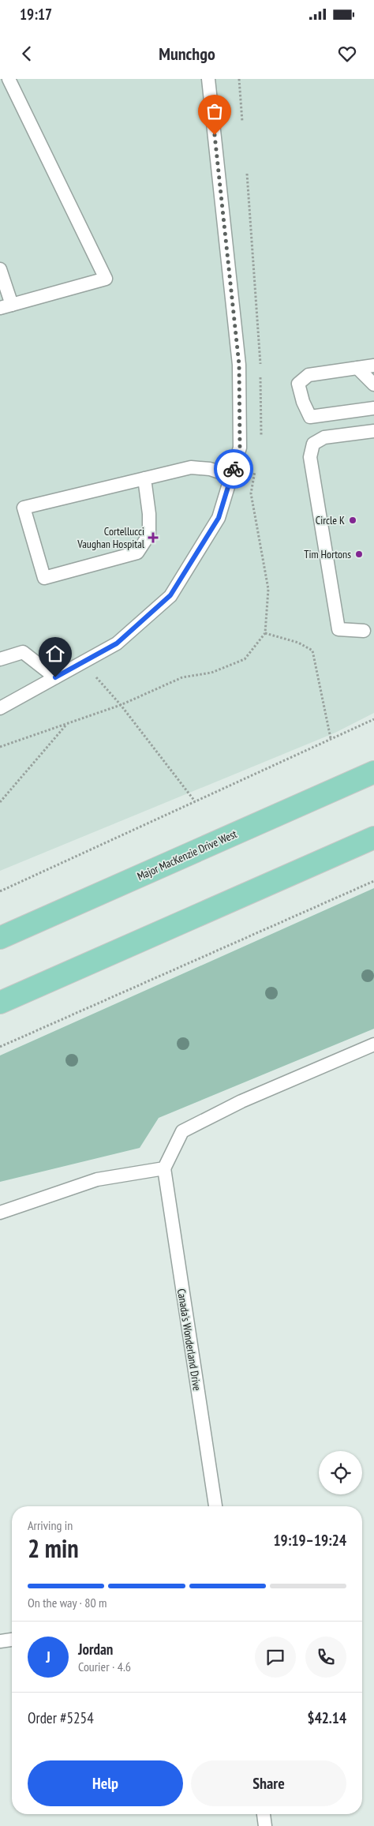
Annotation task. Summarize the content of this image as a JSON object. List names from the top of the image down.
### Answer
{
  "streets": {
    "main road": ["Major MacKenzie Drive West"],
    "lane": ["Canada's Wonderland Drive"]
  },
  "places": {
    "other": ["Circle K", "Tim Hortons"],
    "health": ["Cortellucci Vaughan Hospital"]
  },
  "page": {
    "status": "19:17",
    "header": "Munchgo",
    "heading": ["2 min", "Arriving in", "19:19–19:24"],
    "panel": [
      "Jordan",
      "Courier · 4.6",
      "Order #5254",
      "$42.14"
    ],
    "bar": "On the way · 80 m",
    "round": "J",
    "buttons": ["Help", "Share"]
  }
}
